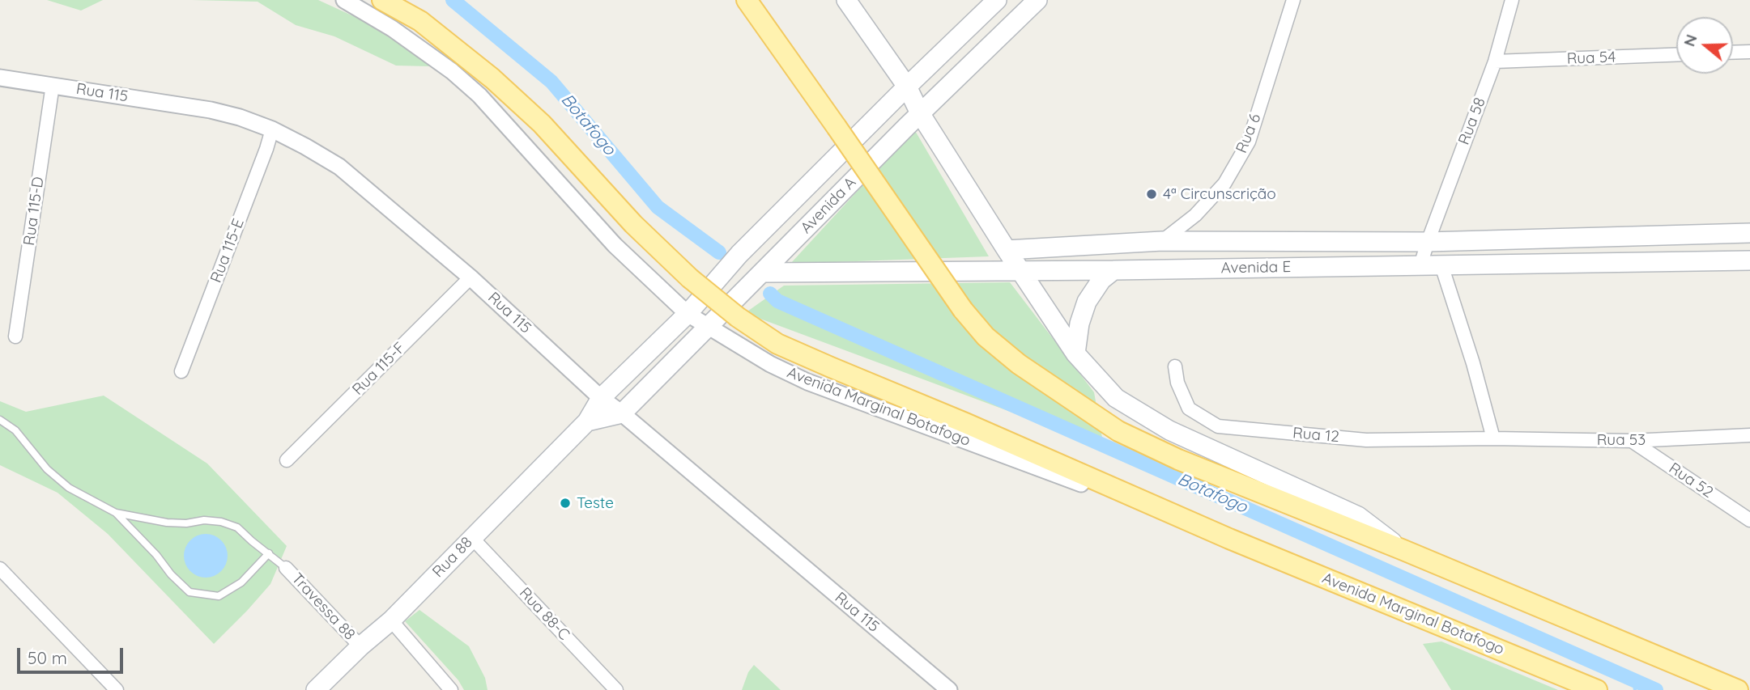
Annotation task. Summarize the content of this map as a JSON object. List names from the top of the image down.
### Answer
{
  "streets": {
    "main road": [
      "Avenida A",
      "Avenida E",
      "Avenida Marginal Botafogo",
      "Rua 88"
    ],
    "street": [
      "Rua 54",
      "Rua 115",
      "Rua 58",
      "Rua 6",
      "Rua 115-D",
      "Rua 115-E",
      "Rua 115-F",
      "Rua 12",
      "Rua 53",
      "Rua 52",
      "Travessa 88",
      "Rua 88-C"
    ]
  },
  "crossings": [
    ["Rua 54", "Rua 58"],
    ["Rua 115", "Avenida A"],
    ["Rua 115", "Rua 115-D"],
    ["Rua 115", "Rua 115-E"],
    ["Rua 115", "Rua 115-F"],
    ["Rua 115", "Rua 88"],
    ["Rua 58", "Avenida E"],
    ["Rua 6", "Avenida E"],
    ["Avenida A", "Avenida E"],
    ["Avenida A", "Avenida Marginal Botafogo"],
    ["Avenida A", "Rua 88"],
    ["Rua 12", "Rua 53"],
    ["Rua 53", "Rua 52"],
    ["Rua 88", "Travessa 88"],
    ["Rua 88", "Rua 88-C"]
  ],
  "water": ["Botafogo"],
  "places": ["4ª Circunscrição", "Teste"],
  "scale_bar": "50 m",
  "north": "left"
}
